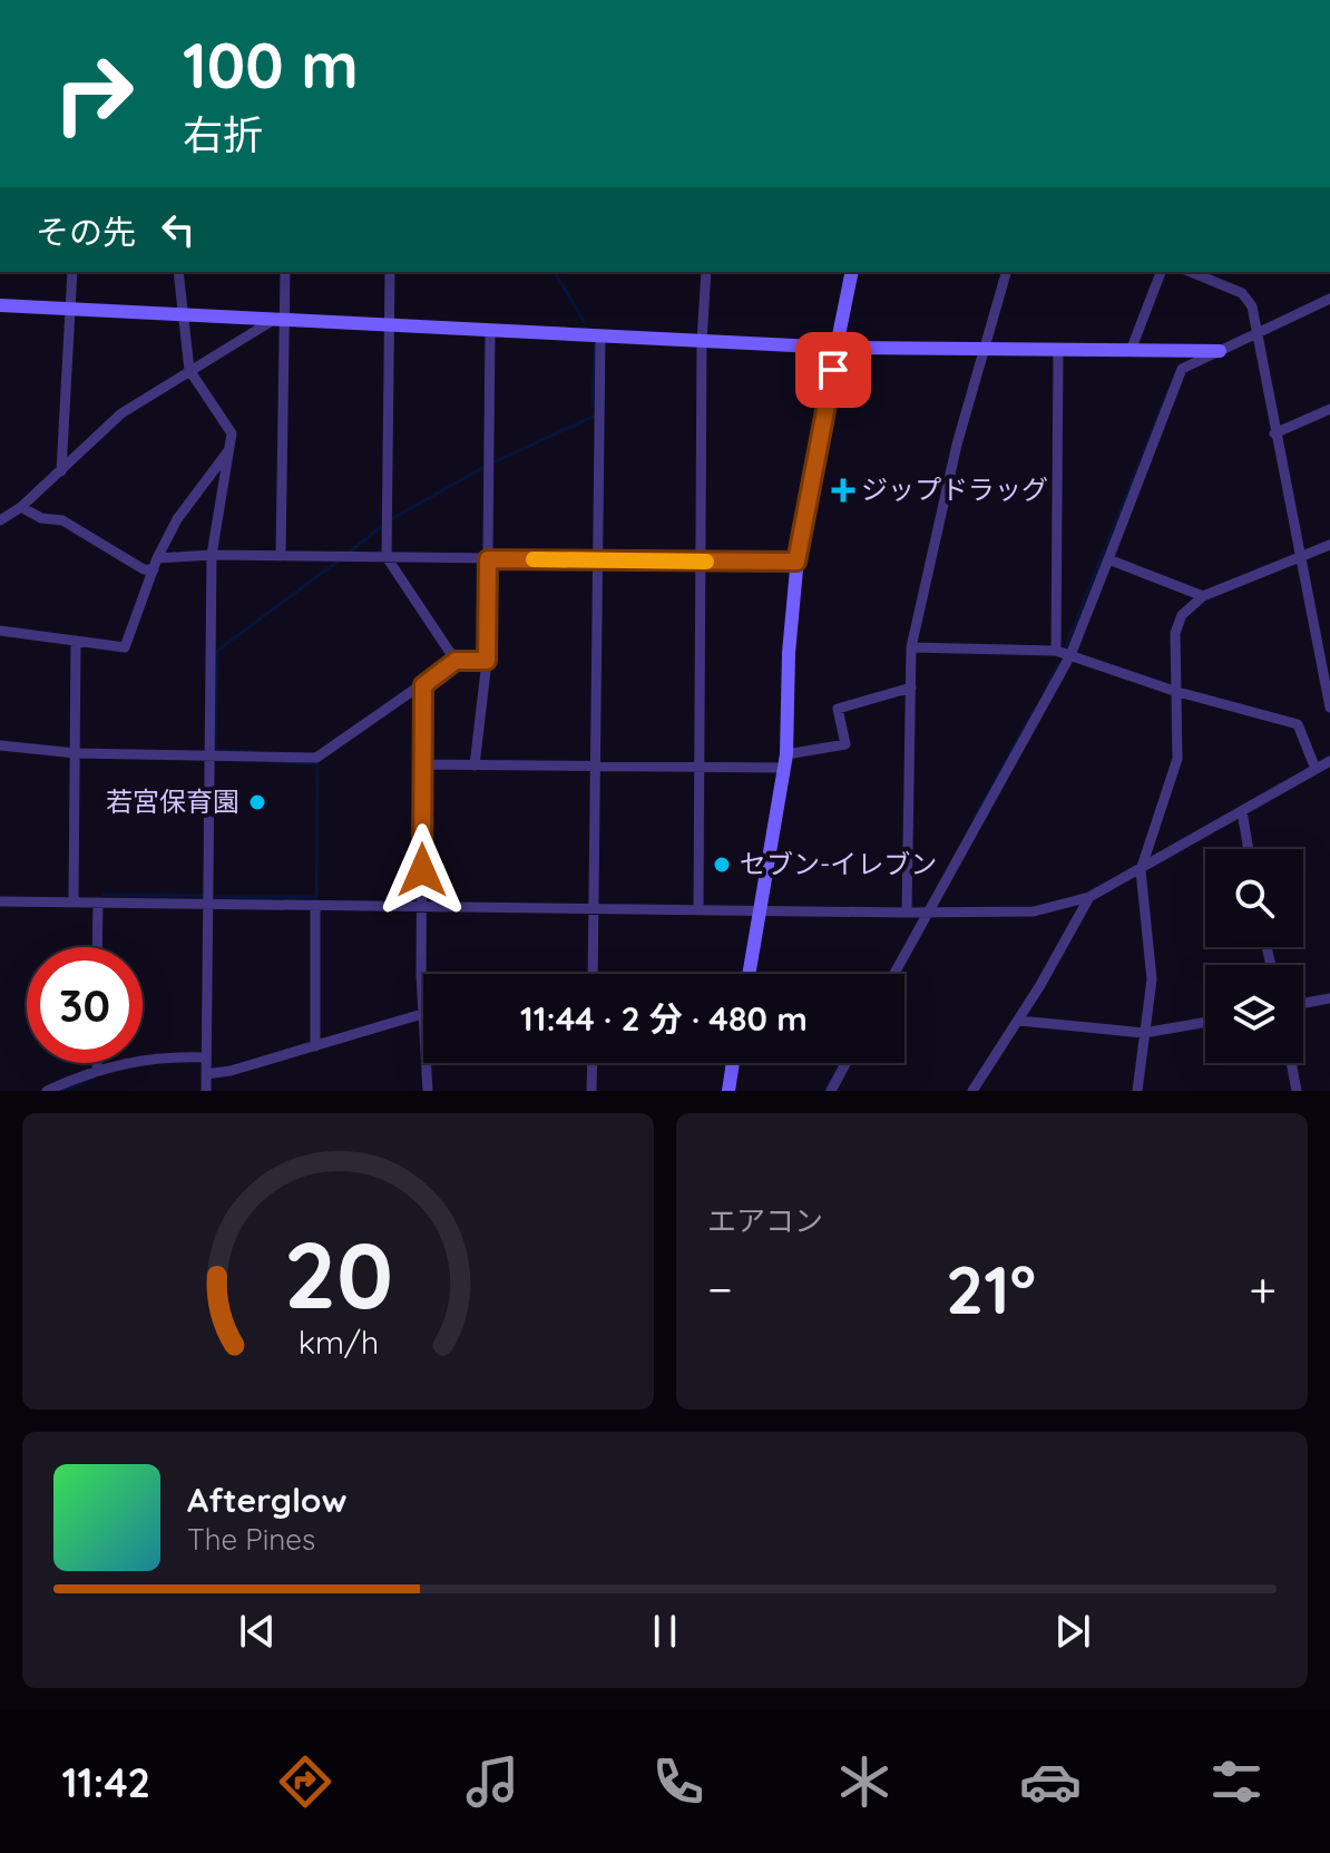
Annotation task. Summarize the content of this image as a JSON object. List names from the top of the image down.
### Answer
{
  "places": {
    "health": ["ジップドラッグ"],
    "other": ["若宮保育園", "セブン-イレブン"]
  },
  "page": {
    "turn": ["100 m", "右折"],
    "then": "その先",
    "limit": "30",
    "trip": "11:44 · 2 分 · 480 m",
    "tile": "エアコン",
    "heat": ["−", "21°", "+"],
    "song": ["Afterglow", "The Pines"],
    "tabs": "11:42",
    "gauge": ["20", "km/h"]
  }
}
